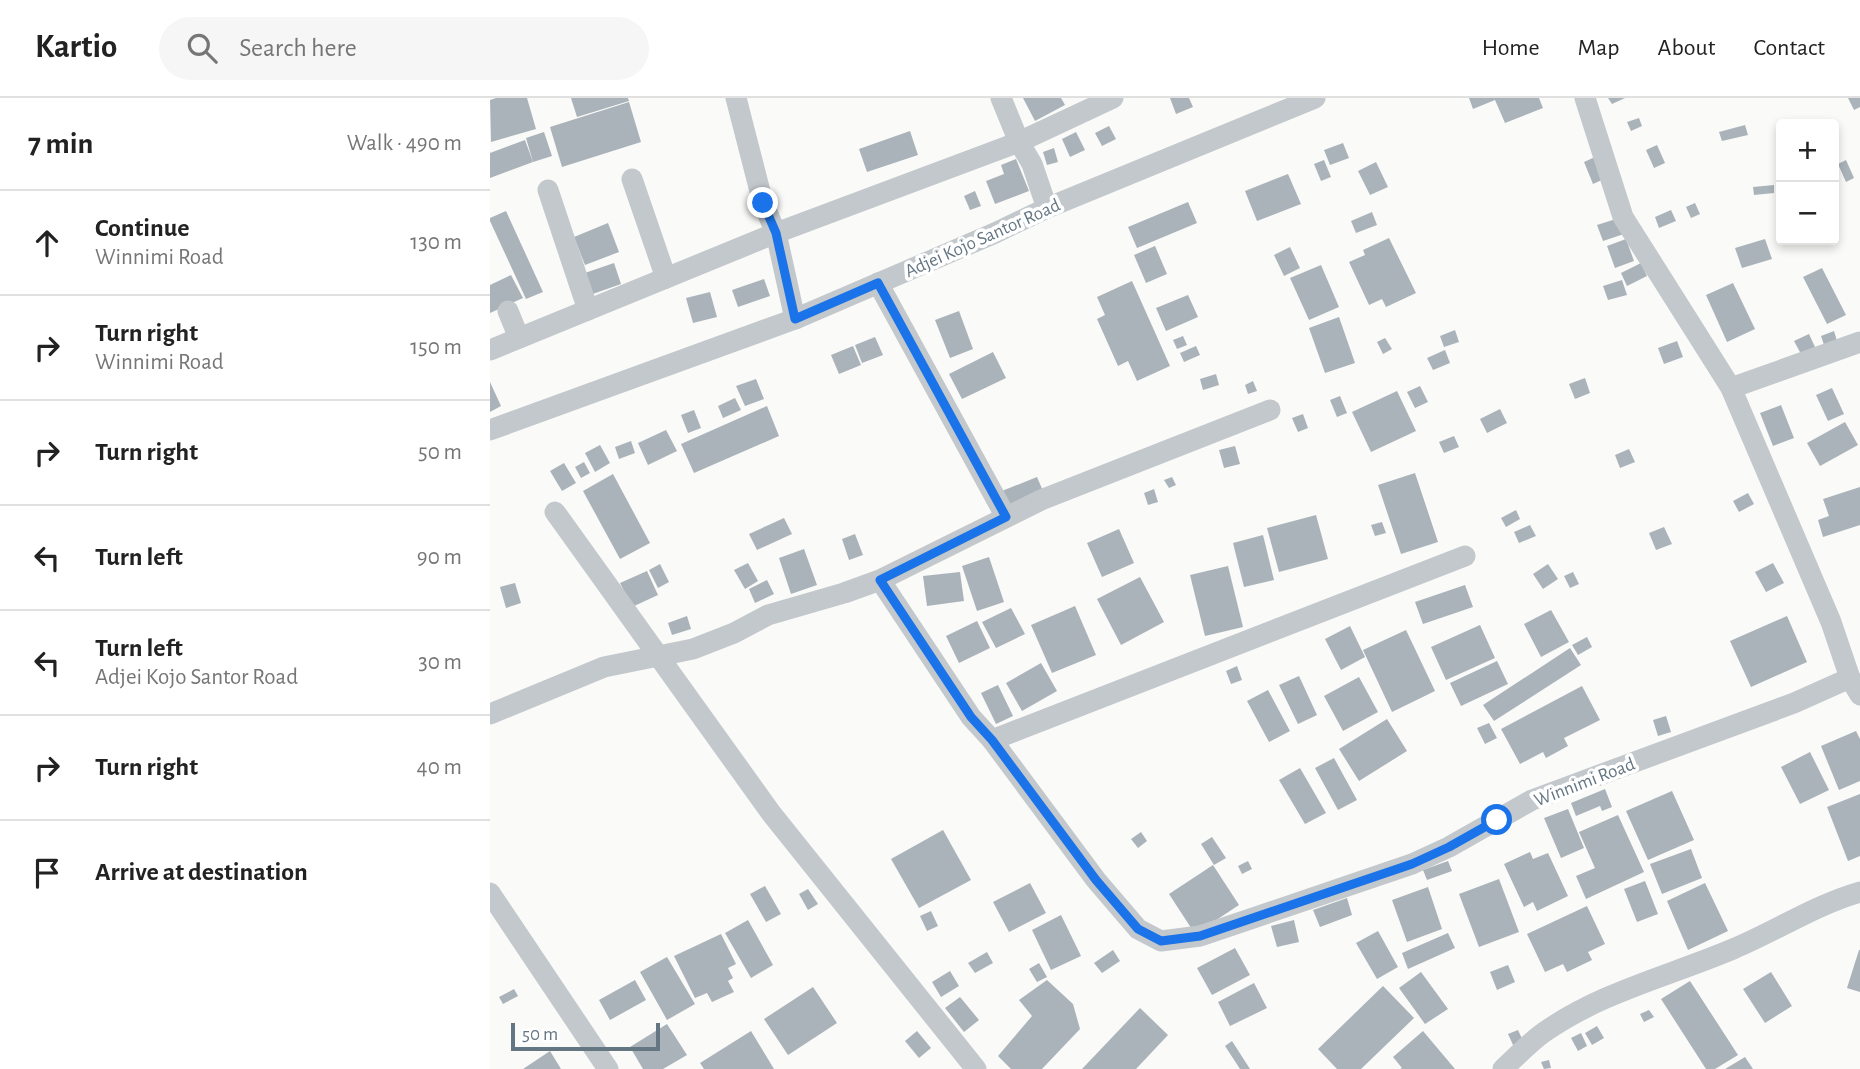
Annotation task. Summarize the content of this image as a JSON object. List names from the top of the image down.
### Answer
{
  "streets": {
    "street": ["Adjei Kojo Santor Road", "Winnimi Road"]
  },
  "scale_bar": "50 m",
  "page": {
    "header": "Kartio",
    "search": "Search here",
    "nav": [
      "Home",
      "Map",
      "About",
      "Contact"
    ],
    "heading": ["7 min", "Walk · 490 m"],
    "map_buttons": ["+", "−"],
    "list": [
      ["Continue", "Winnimi Road", "130 m"],
      ["Turn right", "Winnimi Road", "150 m"],
      ["Turn right", "50 m"],
      ["Turn left", "90 m"],
      ["Turn left", "Adjei Kojo Santor Road", "30 m"],
      ["Turn right", "40 m"],
      "Arrive at destination"
    ],
    "scale": "50 m"
  }
}
